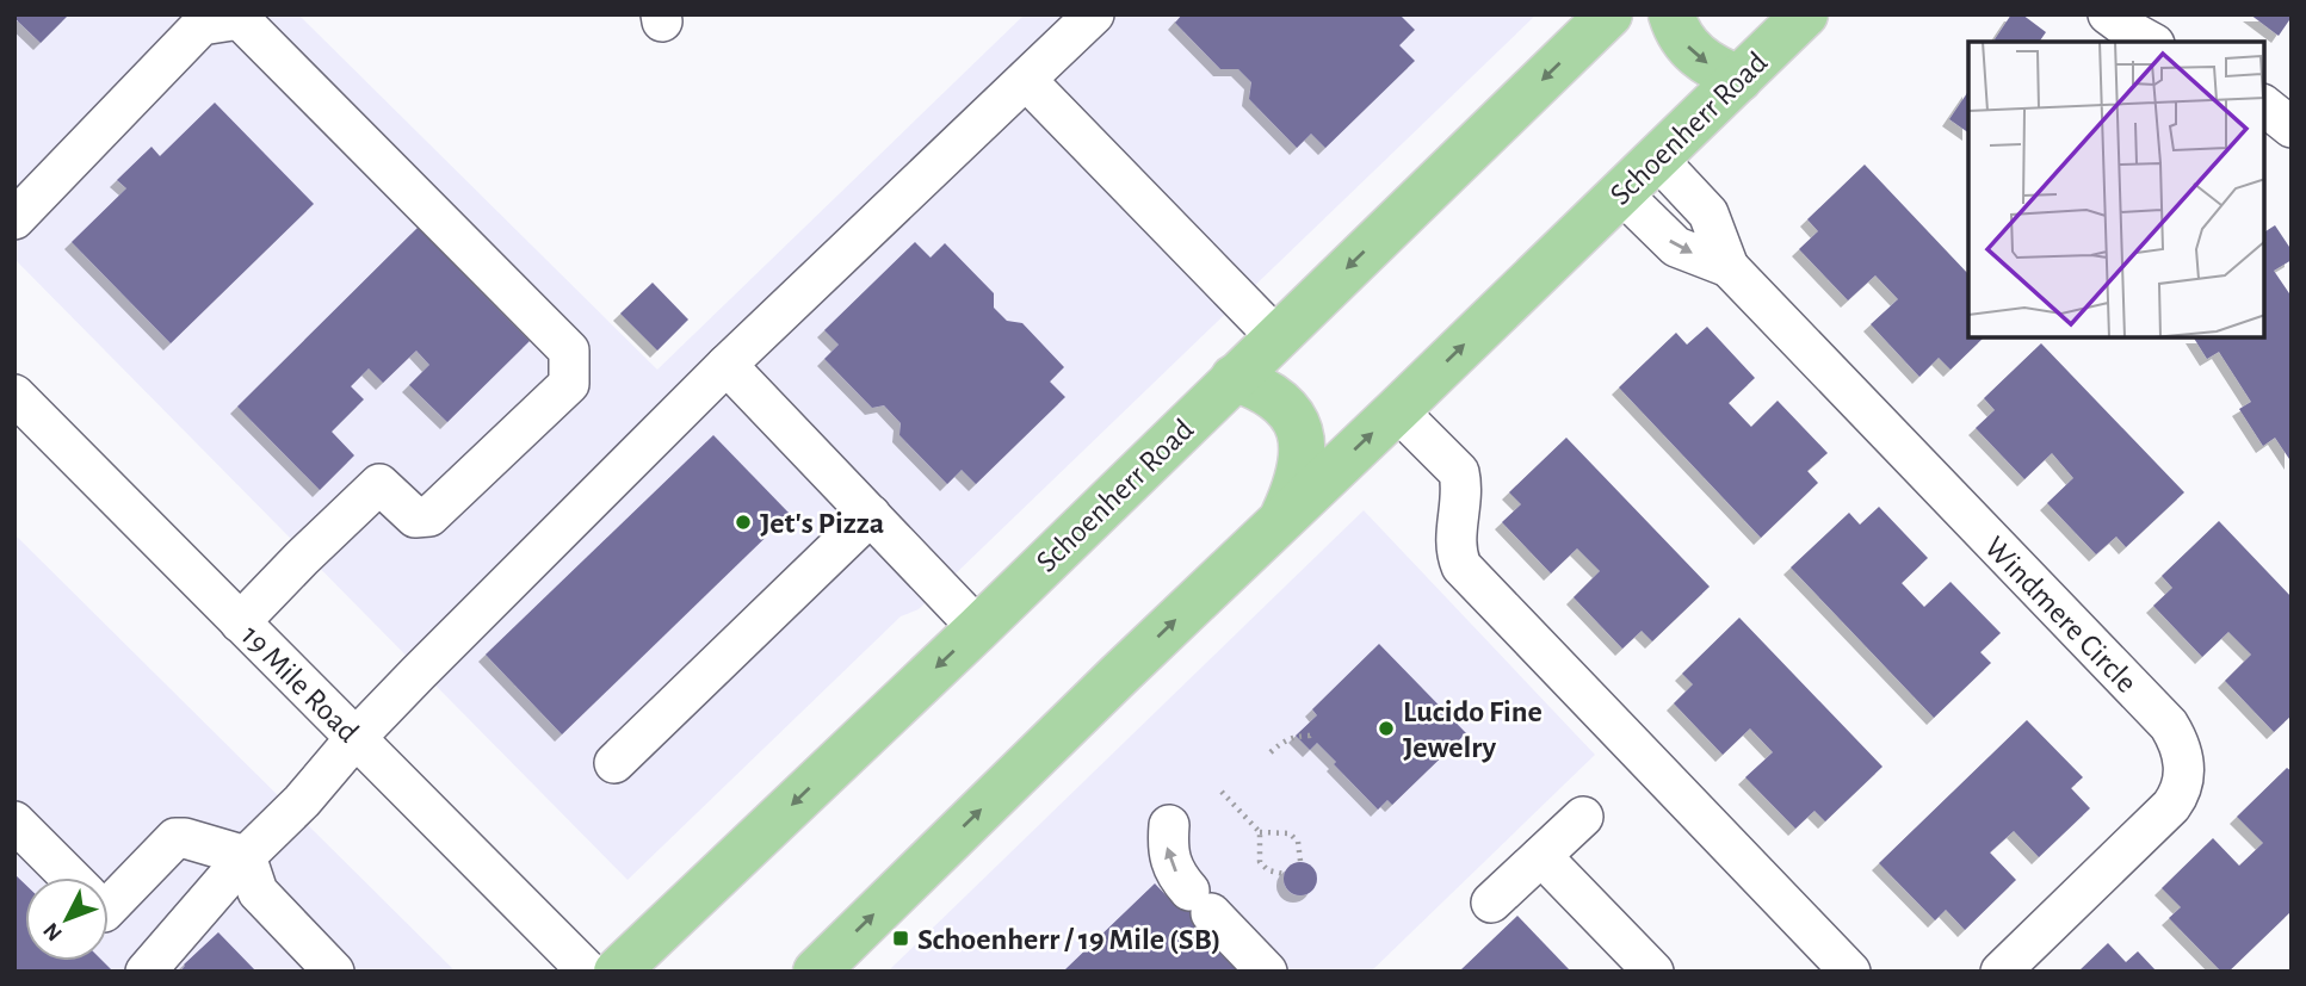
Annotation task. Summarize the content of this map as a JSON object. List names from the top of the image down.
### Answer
{
  "streets": {
    "main road": ["Schoenherr Road"],
    "street": ["Windmere Circle", "19 Mile Road"]
  },
  "crossings": [
    ["Schoenherr Road", "Windmere Circle"]
  ],
  "places": {
    "other": ["Jet's Pizza", "Lucido Fine Jewelry"],
    "transit": ["Schoenherr / 19 Mile (SB)"]
  },
  "north": "bottom left"
}
